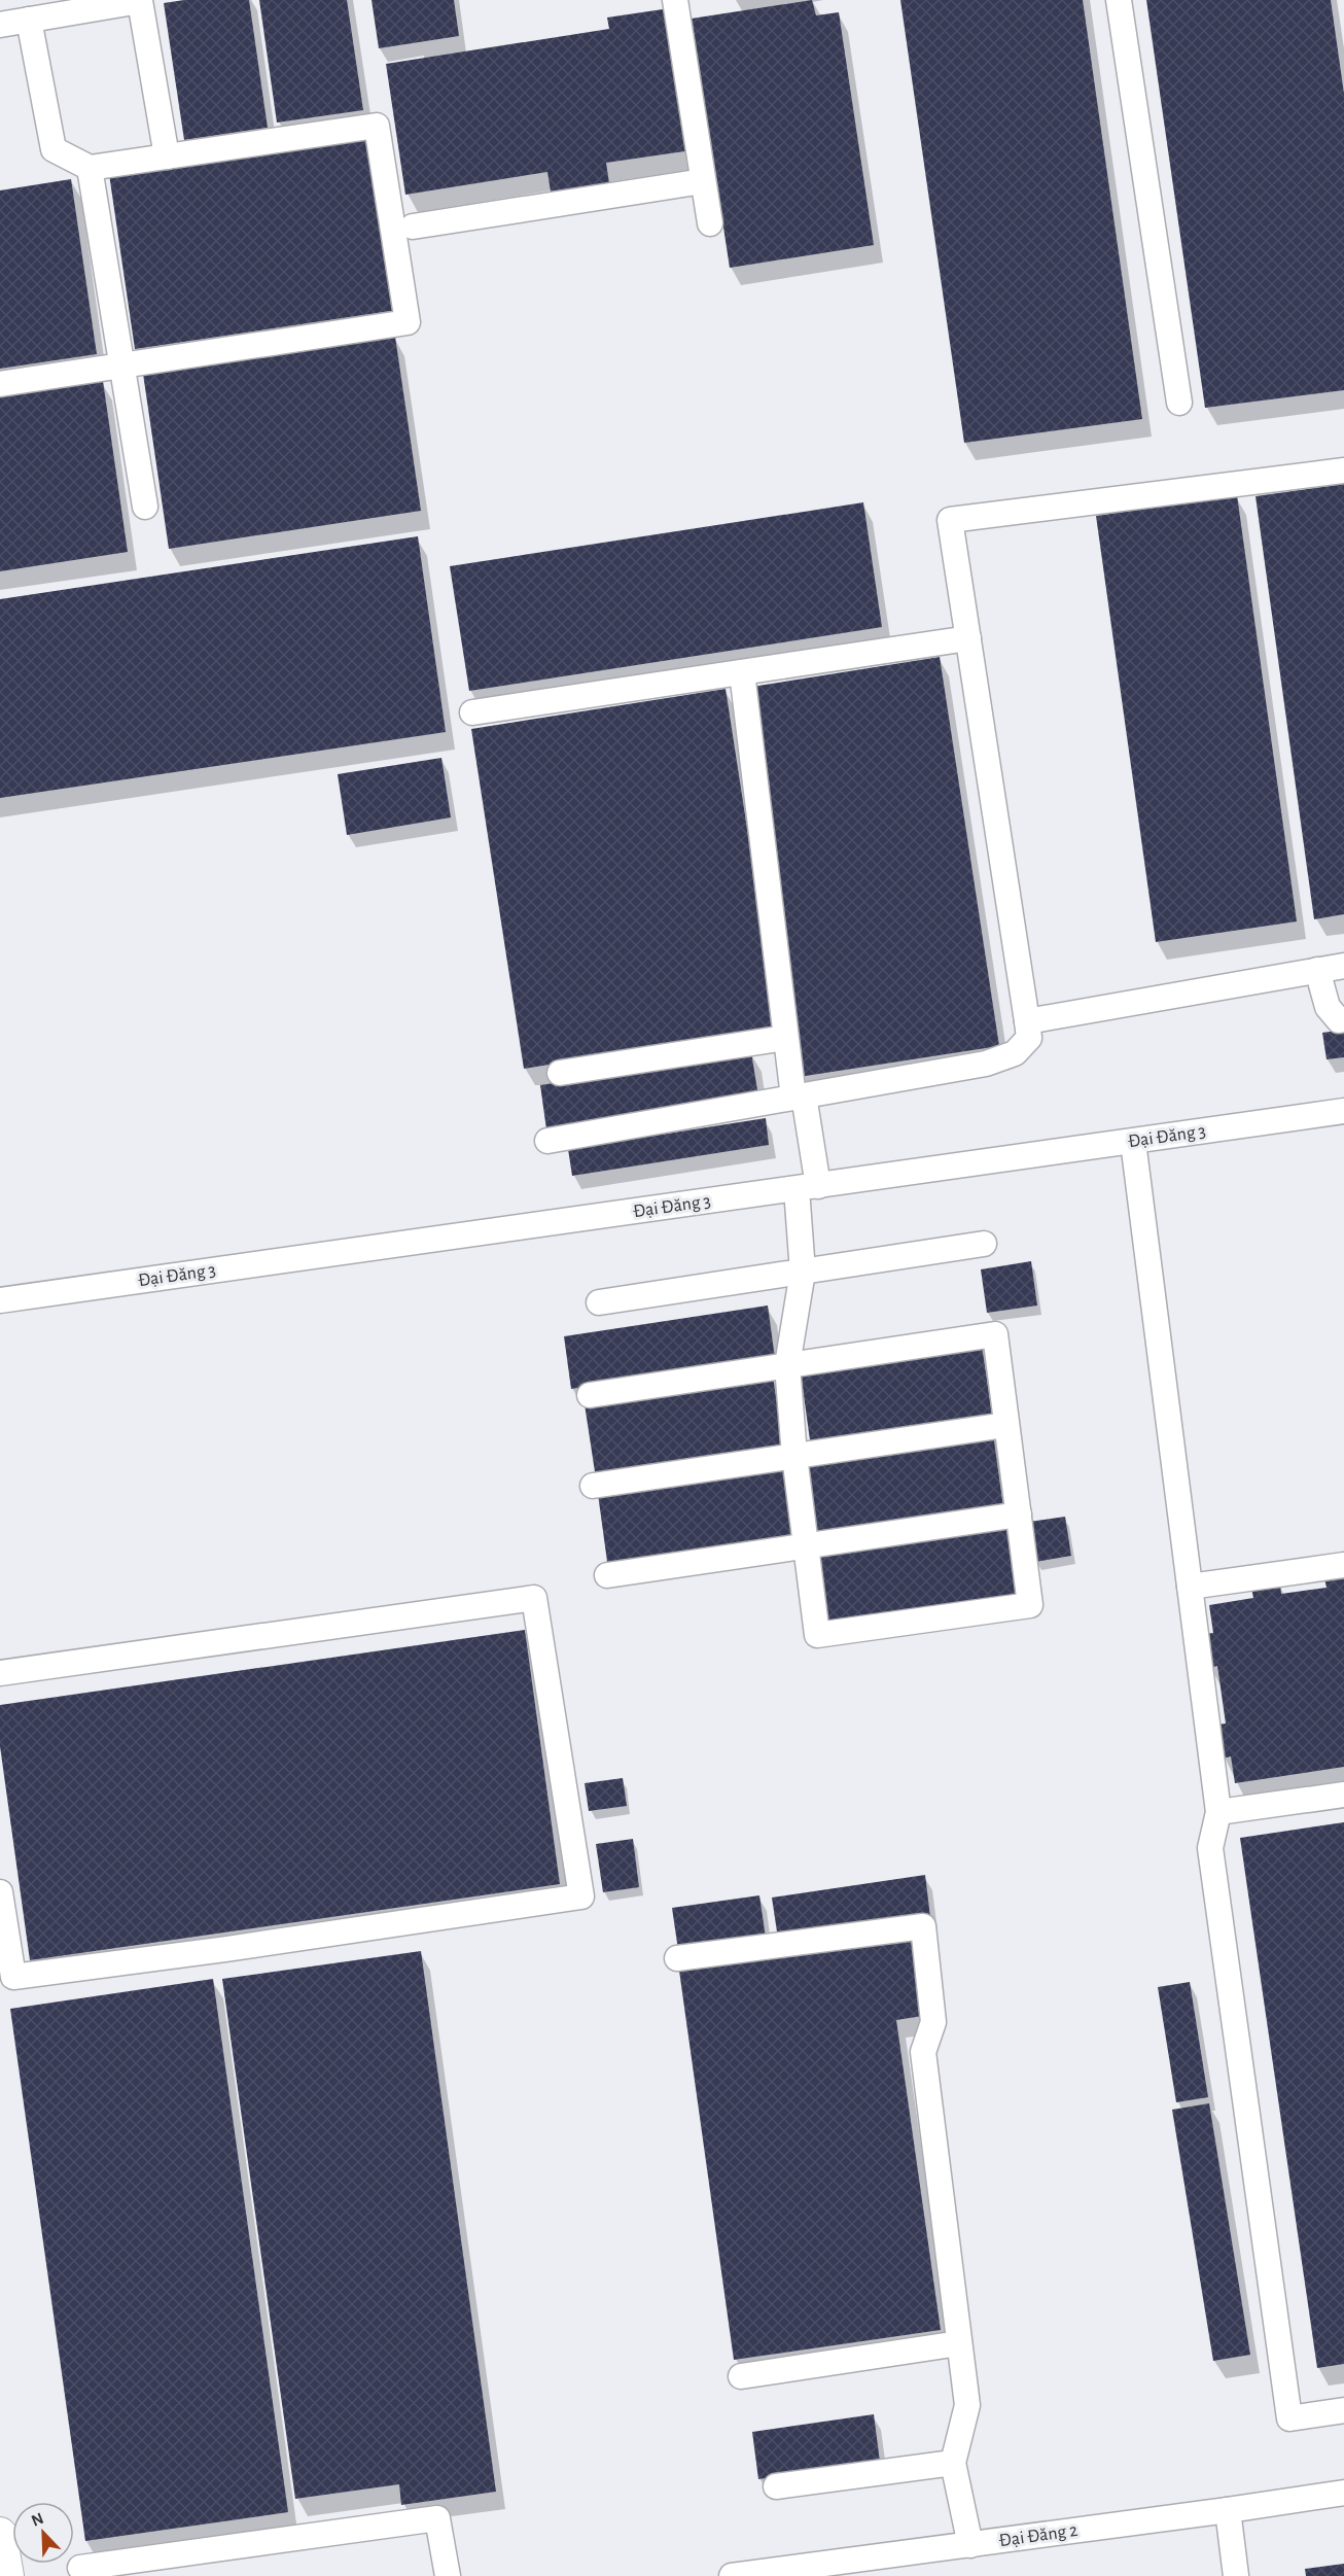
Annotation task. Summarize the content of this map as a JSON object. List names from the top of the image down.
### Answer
{
  "streets": {
    "street": ["Đại Đăng 3", "Đại Đăng 2"]
  },
  "north": "top left"
}
